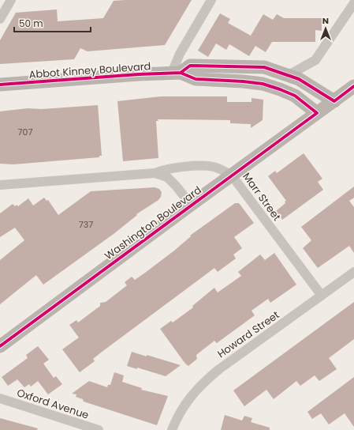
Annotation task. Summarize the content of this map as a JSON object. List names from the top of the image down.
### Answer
{
  "streets": {
    "street": [
      "Abbot Kinney Boulevard",
      "Marr Street",
      "Washington Boulevard",
      "Howard Street",
      "Oxford Avenue"
    ]
  },
  "crossings": [
    ["Abbot Kinney Boulevard", "Washington Boulevard"],
    ["Marr Street", "Washington Boulevard"],
    ["Marr Street", "Howard Street"]
  ],
  "house_numbers": ["707", "737"],
  "scale_bar": "50 m",
  "north": "top"
}
